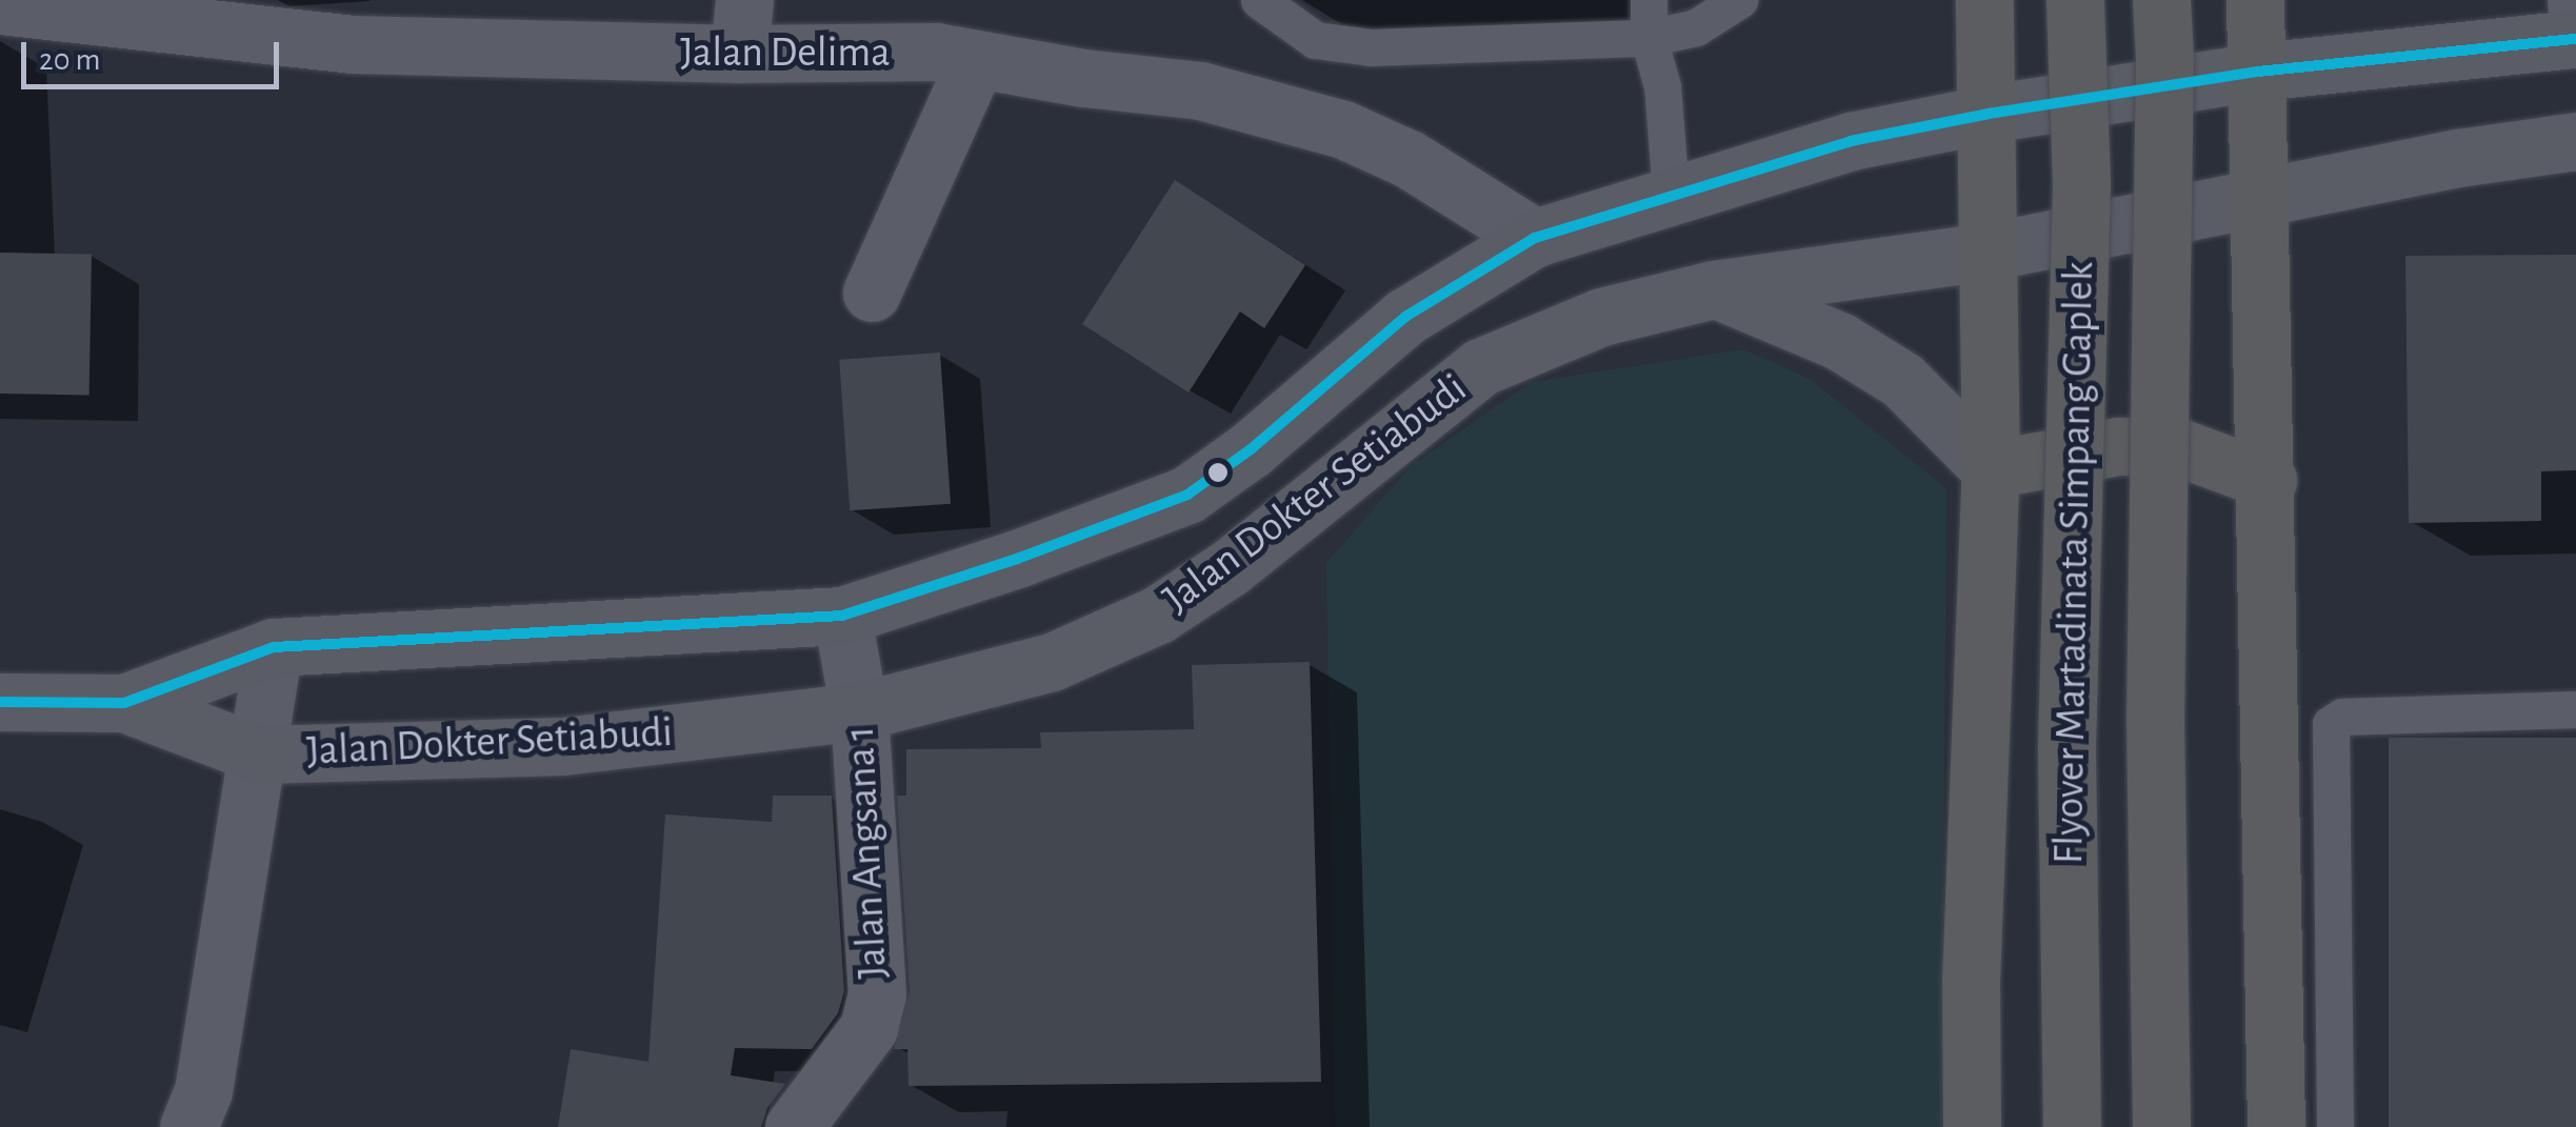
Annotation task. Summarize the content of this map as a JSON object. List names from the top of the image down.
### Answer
{
  "streets": {
    "highway": ["Flyover Martadinata Simpang Gaplek"],
    "main road": ["Jalan Dokter Setiabudi"],
    "street": ["Jalan Delima", "Jalan Angsana 1"]
  },
  "crossings": [
    ["Jalan Delima", "Jalan Dokter Setiabudi"],
    ["Jalan Dokter Setiabudi", "Jalan Angsana 1"]
  ],
  "scale_bar": "20 m"
}
